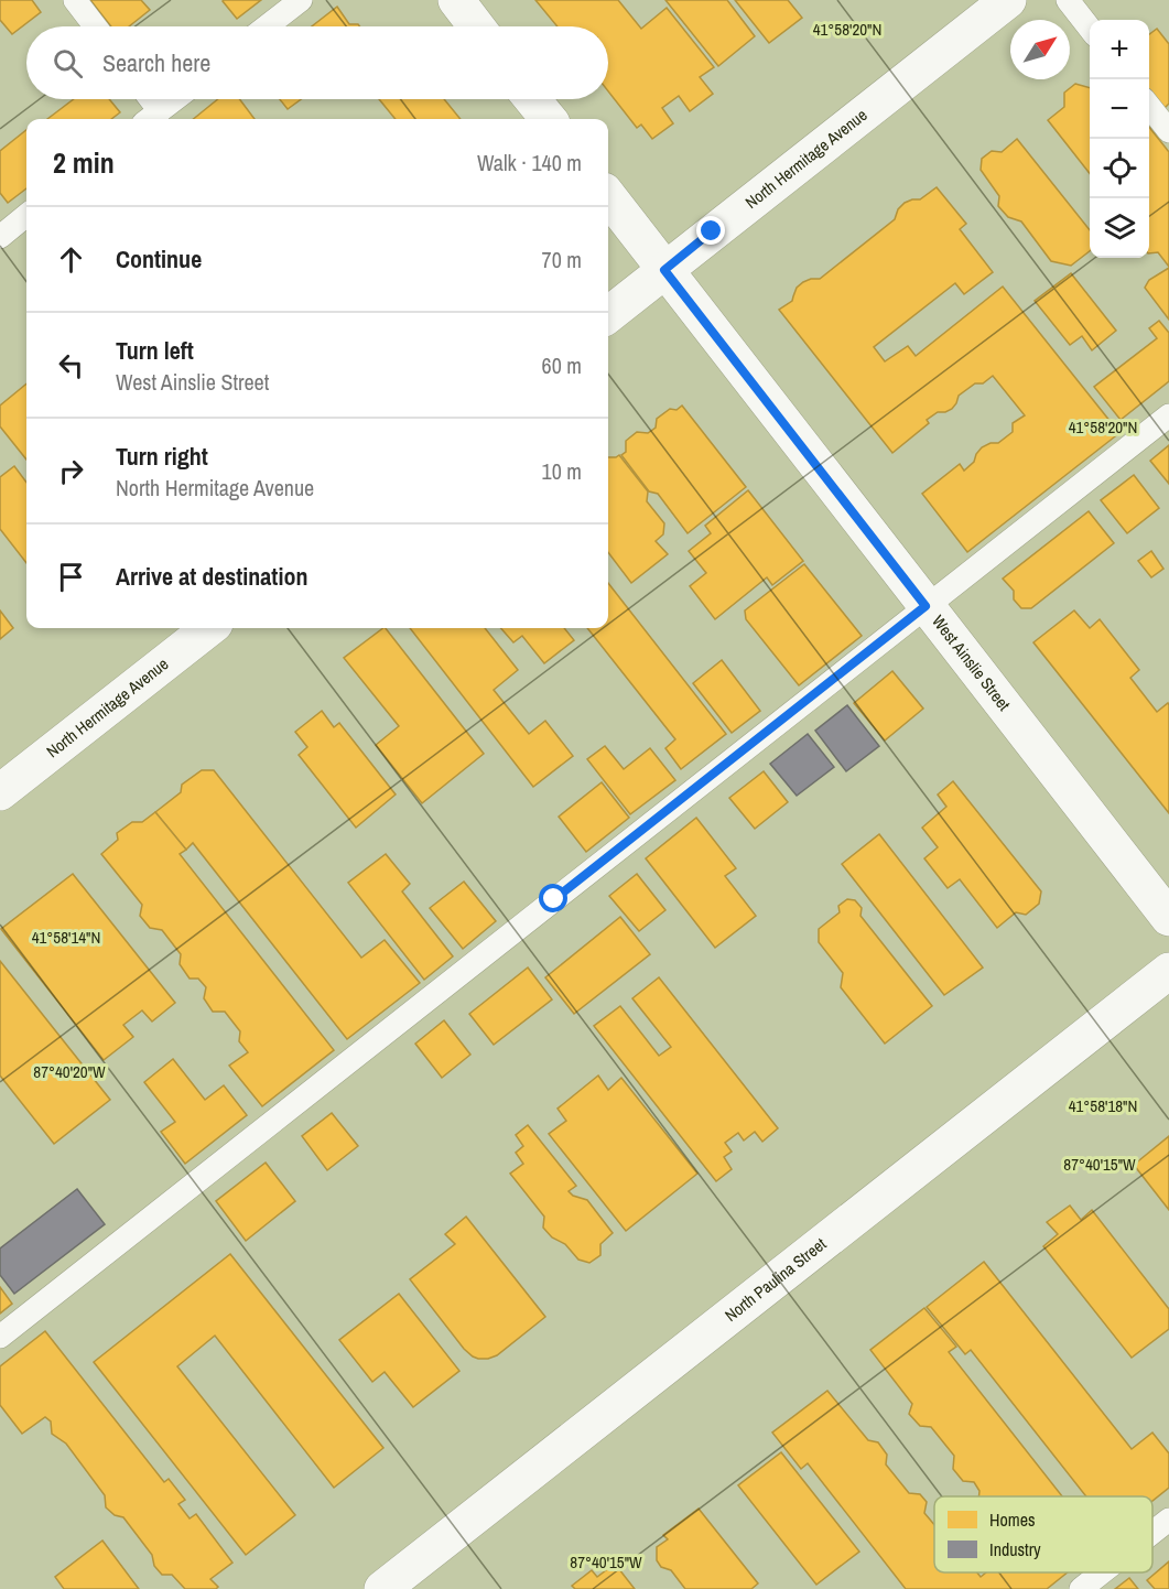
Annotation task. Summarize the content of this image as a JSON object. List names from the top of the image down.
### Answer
{
  "streets": {
    "street": ["North Hermitage Avenue", "West Ainslie Street", "North Paulina Street"]
  },
  "crossings": [
    ["North Hermitage Avenue", "West Ainslie Street"]
  ],
  "legend": ["Homes", "Industry"],
  "north": "top right",
  "page": {
    "map_buttons": ["+", "−"],
    "search": "Search here",
    "heading": ["2 min", "Walk · 140 m"],
    "list": [
      ["Continue", "70 m"],
      ["Turn left", "West Ainslie Street", "60 m"],
      ["Turn right", "North Hermitage Avenue", "10 m"],
      "Arrive at destination"
    ]
  },
  "coordinates": [
    "41°58'20\"N",
    "41°58'14\"N",
    "87°40'20\"W",
    "41°58'18\"N",
    "87°40'15\"W"
  ]
}
